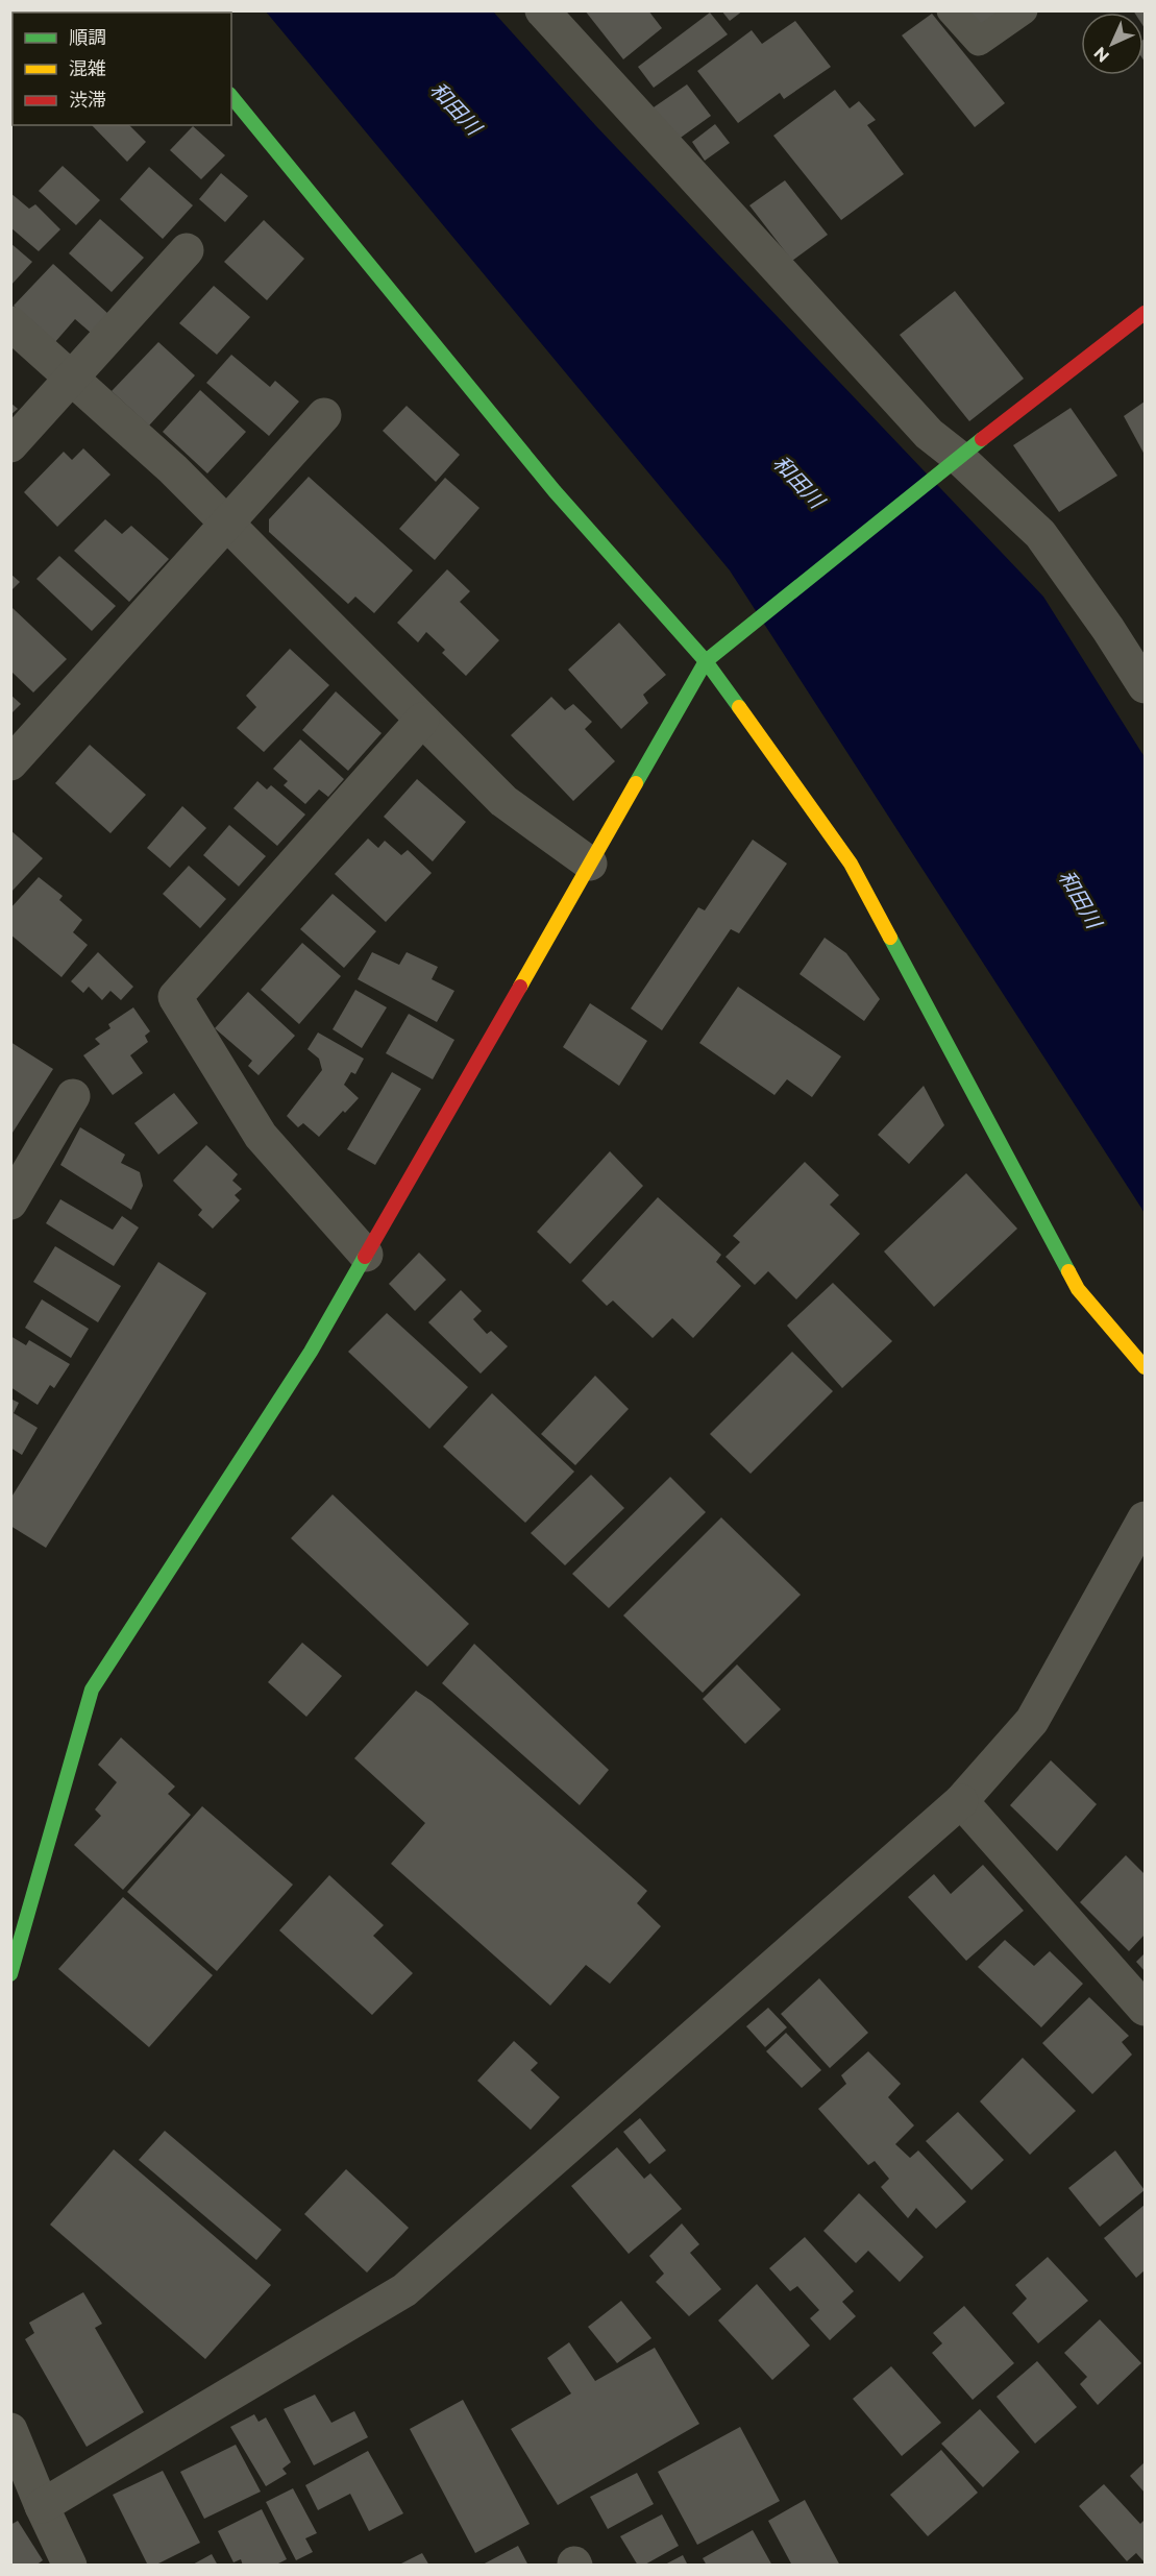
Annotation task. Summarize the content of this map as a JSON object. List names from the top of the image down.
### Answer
{
  "water": ["和田川"],
  "legend": ["順調", "混雑", "渋滞"],
  "north": "bottom left"
}
